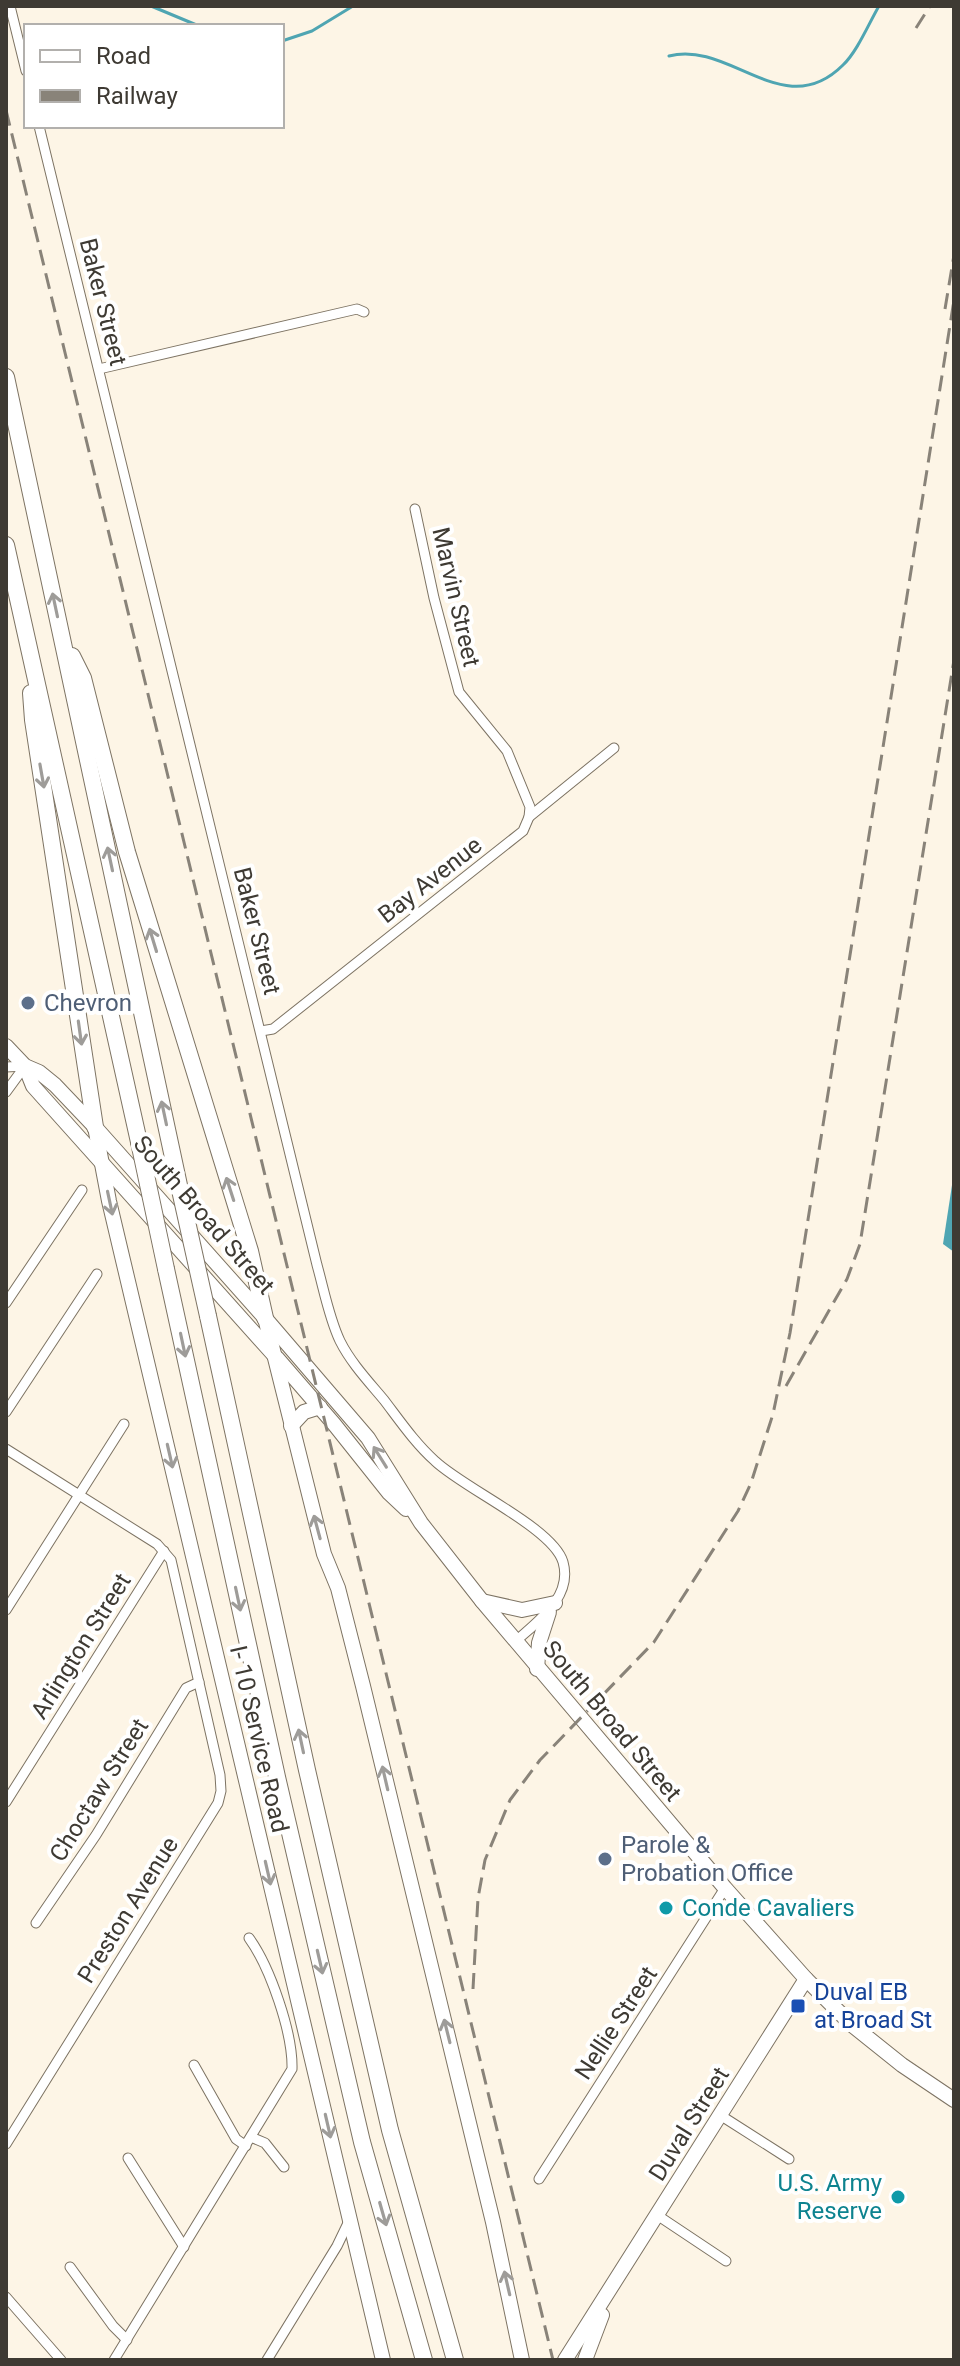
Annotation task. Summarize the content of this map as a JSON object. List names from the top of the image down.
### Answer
{
  "streets": {
    "main road": ["South Broad Street", "I- 10 Service Road", "Duval Street"],
    "street": [
      "Baker Street",
      "Marvin Street",
      "Bay Avenue",
      "Arlington Street",
      "Choctaw Street",
      "Preston Avenue",
      "Nellie Street"
    ]
  },
  "crossings": [
    ["Baker Street", "Bay Avenue"],
    ["Marvin Street", "Bay Avenue"],
    ["South Broad Street", "I- 10 Service Road"],
    ["South Broad Street", "Nellie Street"],
    ["South Broad Street", "Duval Street"],
    ["Arlington Street", "Preston Avenue"],
    ["Choctaw Street", "Preston Avenue"]
  ],
  "one_way": ["I- 10 Service Road"],
  "places": {
    "other": [
      "Chevron",
      "Parole & Probation Office",
      "Conde Cavaliers",
      "U.S. Army Reserve"
    ],
    "transit": ["Duval EB at Broad St"]
  },
  "legend": ["Road", "Railway"]
}
